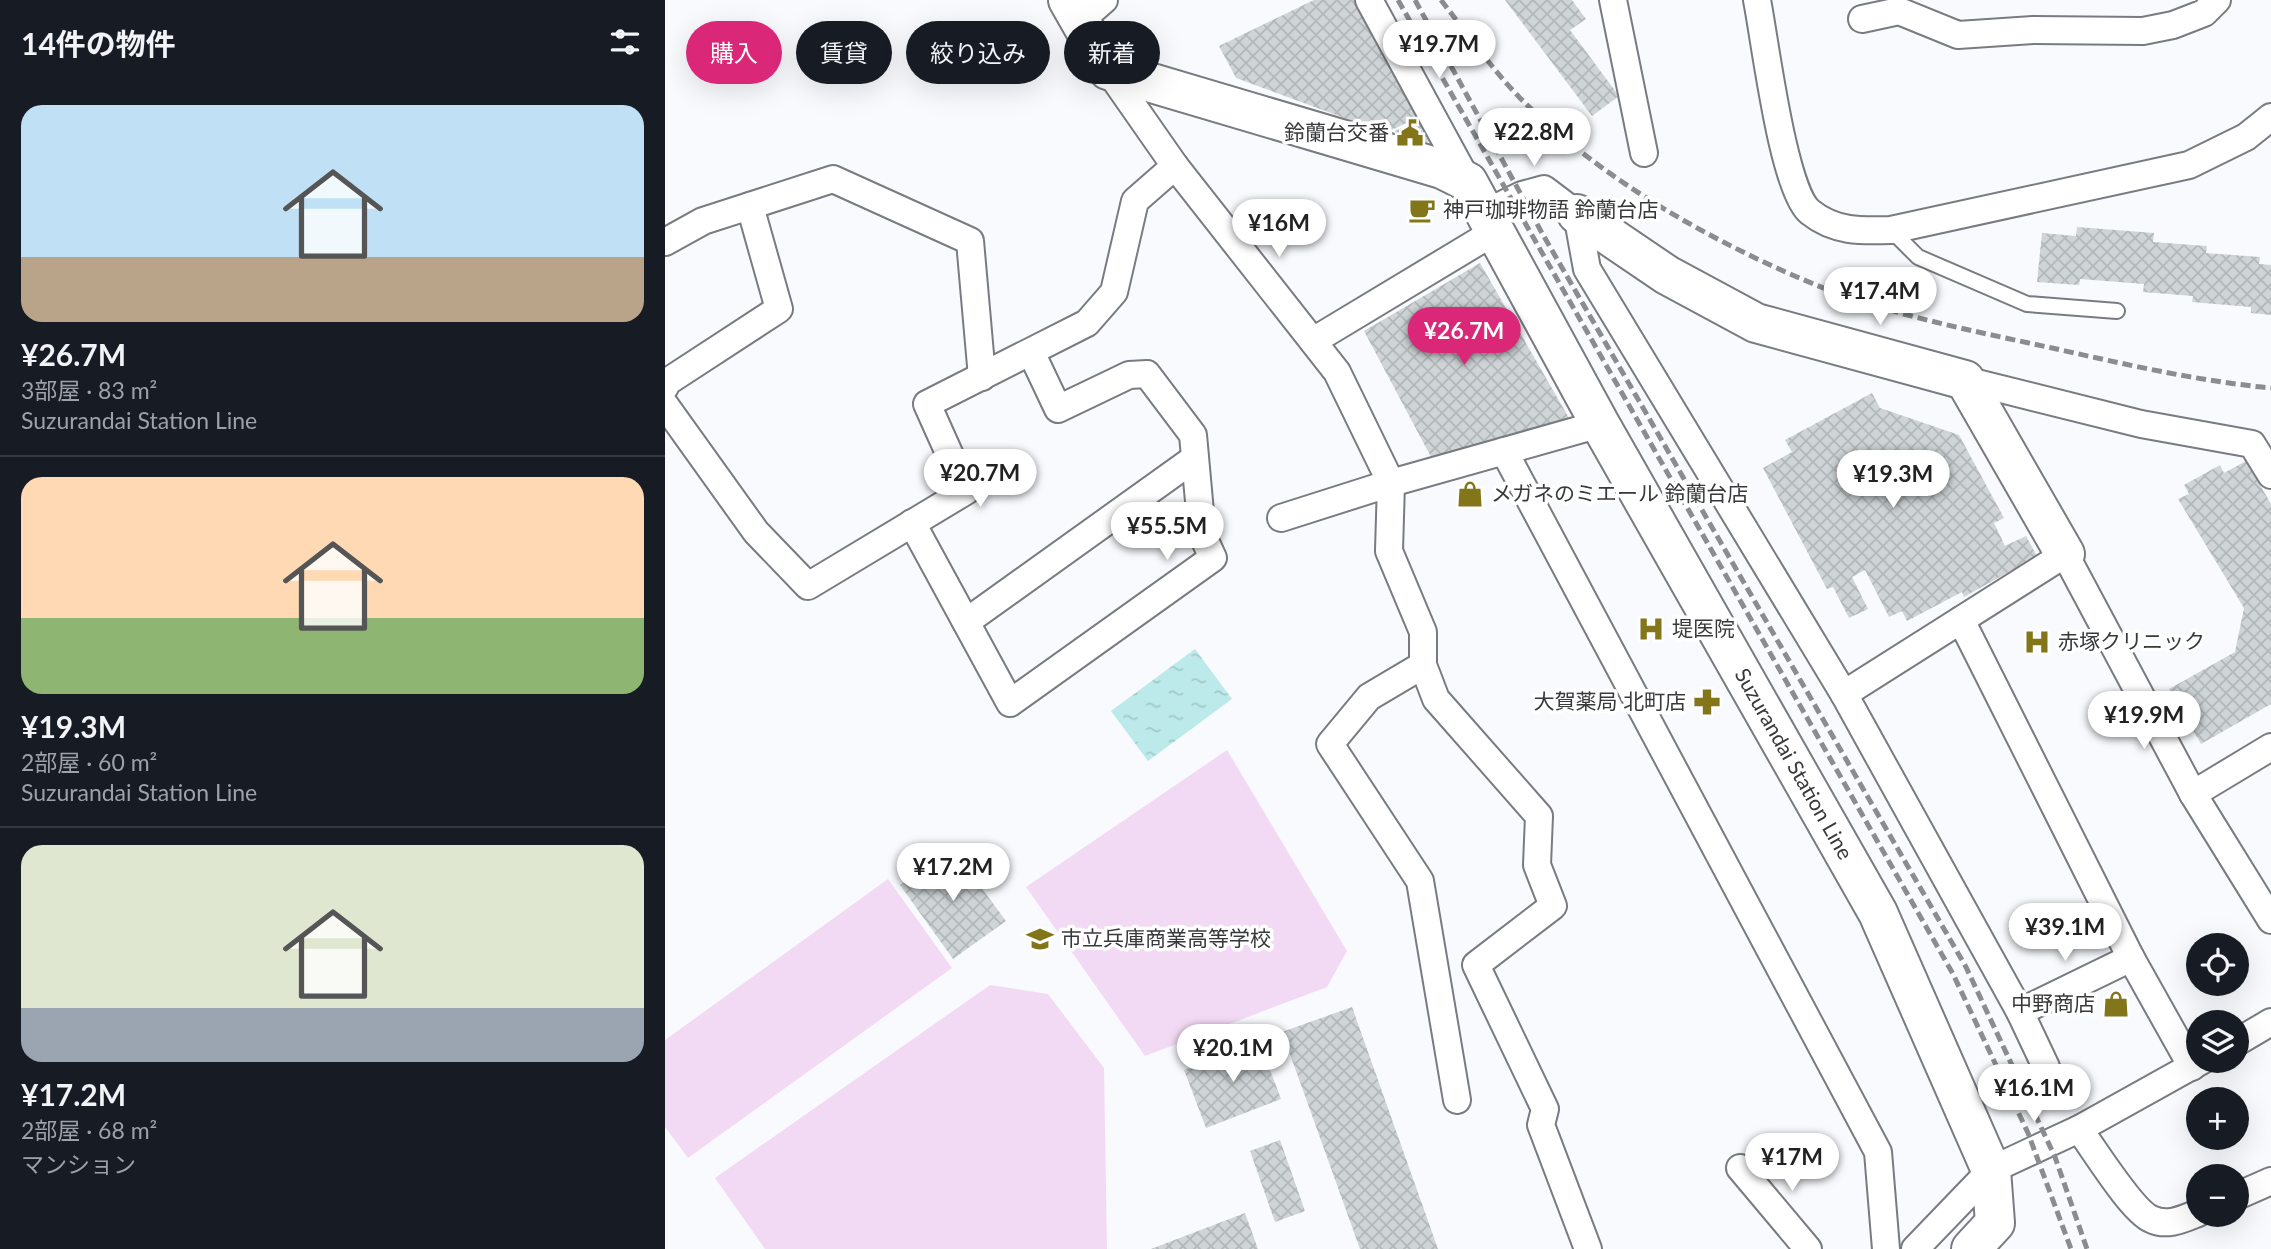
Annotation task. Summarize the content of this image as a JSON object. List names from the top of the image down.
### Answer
{
  "streets": {
    "main road": ["Suzurandai Station Line"]
  },
  "places": {
    "public building": ["鈴蘭台交番"],
    "cafe": ["神戸珈琲物語 鈴蘭台店"],
    "shop": ["メガネのミエール 鈴蘭台店", "中野商店"],
    "hospital": ["堤医院", "赤塚クリニック"],
    "pharmacy": ["大賀薬局 北町店"],
    "school or university": ["市立兵庫商業高等学校"]
  },
  "page": {
    "heading": "14件の物件",
    "price": [
      "¥19.7M",
      "¥22.8M",
      "¥16M",
      "¥17.4M",
      "¥26.7M",
      "¥20.7M",
      "¥19.3M",
      "¥55.5M",
      "¥19.9M",
      "¥17.2M",
      "¥39.1M",
      "¥20.1M",
      "¥16.1M",
      "¥17M"
    ],
    "chip": [
      "購入",
      "賃貸",
      "絞り込み",
      "新着"
    ],
    "list": [
      {
        "name": "¥26.7M",
        "note": "3部屋 · 83 m² · Suzurandai Station Line"
      },
      {
        "name": "¥19.3M",
        "note": "2部屋 · 60 m² · Suzurandai Station Line"
      },
      {
        "name": "¥17.2M",
        "note": "2部屋 · 68 m² · マンション"
      }
    ],
    "map_buttons": ["+", "−"]
  }
}
